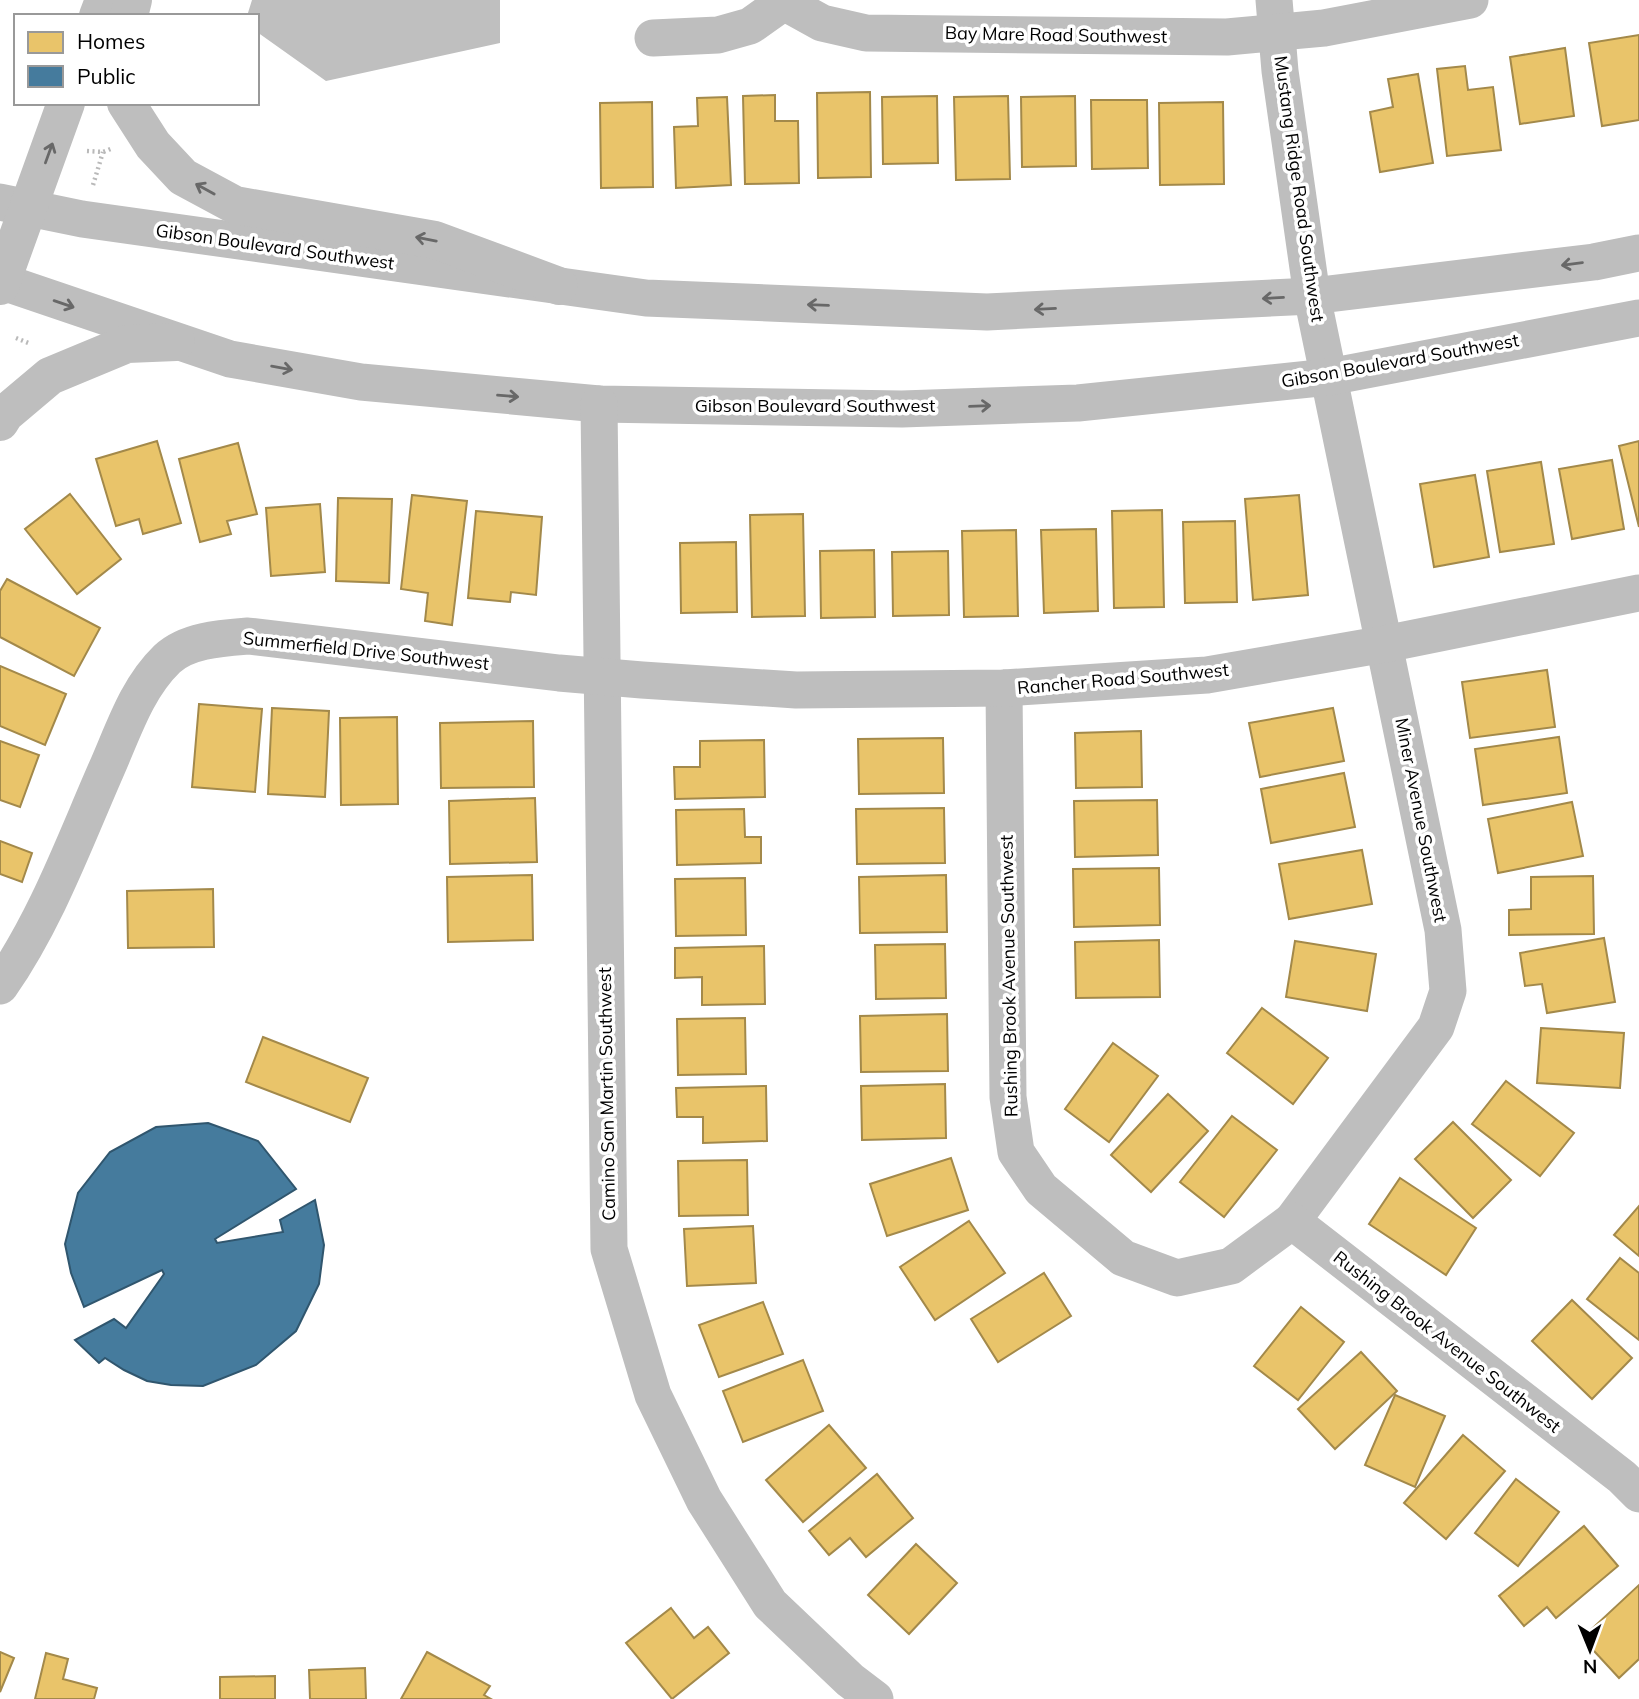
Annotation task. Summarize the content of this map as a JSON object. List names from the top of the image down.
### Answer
{
  "streets": {
    "street": [
      "Bay Mare Road Southwest",
      "Mustang Ridge Road Southwest",
      "Gibson Boulevard Southwest",
      "Summerfield Drive Southwest",
      "Rancher Road Southwest",
      "Miner Avenue Southwest",
      "Rushing Brook Avenue Southwest",
      "Camino San Martin Southwest"
    ]
  },
  "crossings": [
    ["Bay Mare Road Southwest", "Mustang Ridge Road Southwest"],
    ["Mustang Ridge Road Southwest", "Gibson Boulevard Southwest"],
    ["Mustang Ridge Road Southwest", "Miner Avenue Southwest"],
    ["Gibson Boulevard Southwest", "Miner Avenue Southwest"],
    ["Gibson Boulevard Southwest", "Camino San Martin Southwest"],
    ["Summerfield Drive Southwest", "Rancher Road Southwest"],
    ["Summerfield Drive Southwest", "Camino San Martin Southwest"],
    ["Rancher Road Southwest", "Miner Avenue Southwest"],
    ["Rancher Road Southwest", "Rushing Brook Avenue Southwest"],
    ["Rancher Road Southwest", "Camino San Martin Southwest"],
    ["Miner Avenue Southwest", "Rushing Brook Avenue Southwest"]
  ],
  "legend": ["Homes", "Public"],
  "north": "bottom"
}
